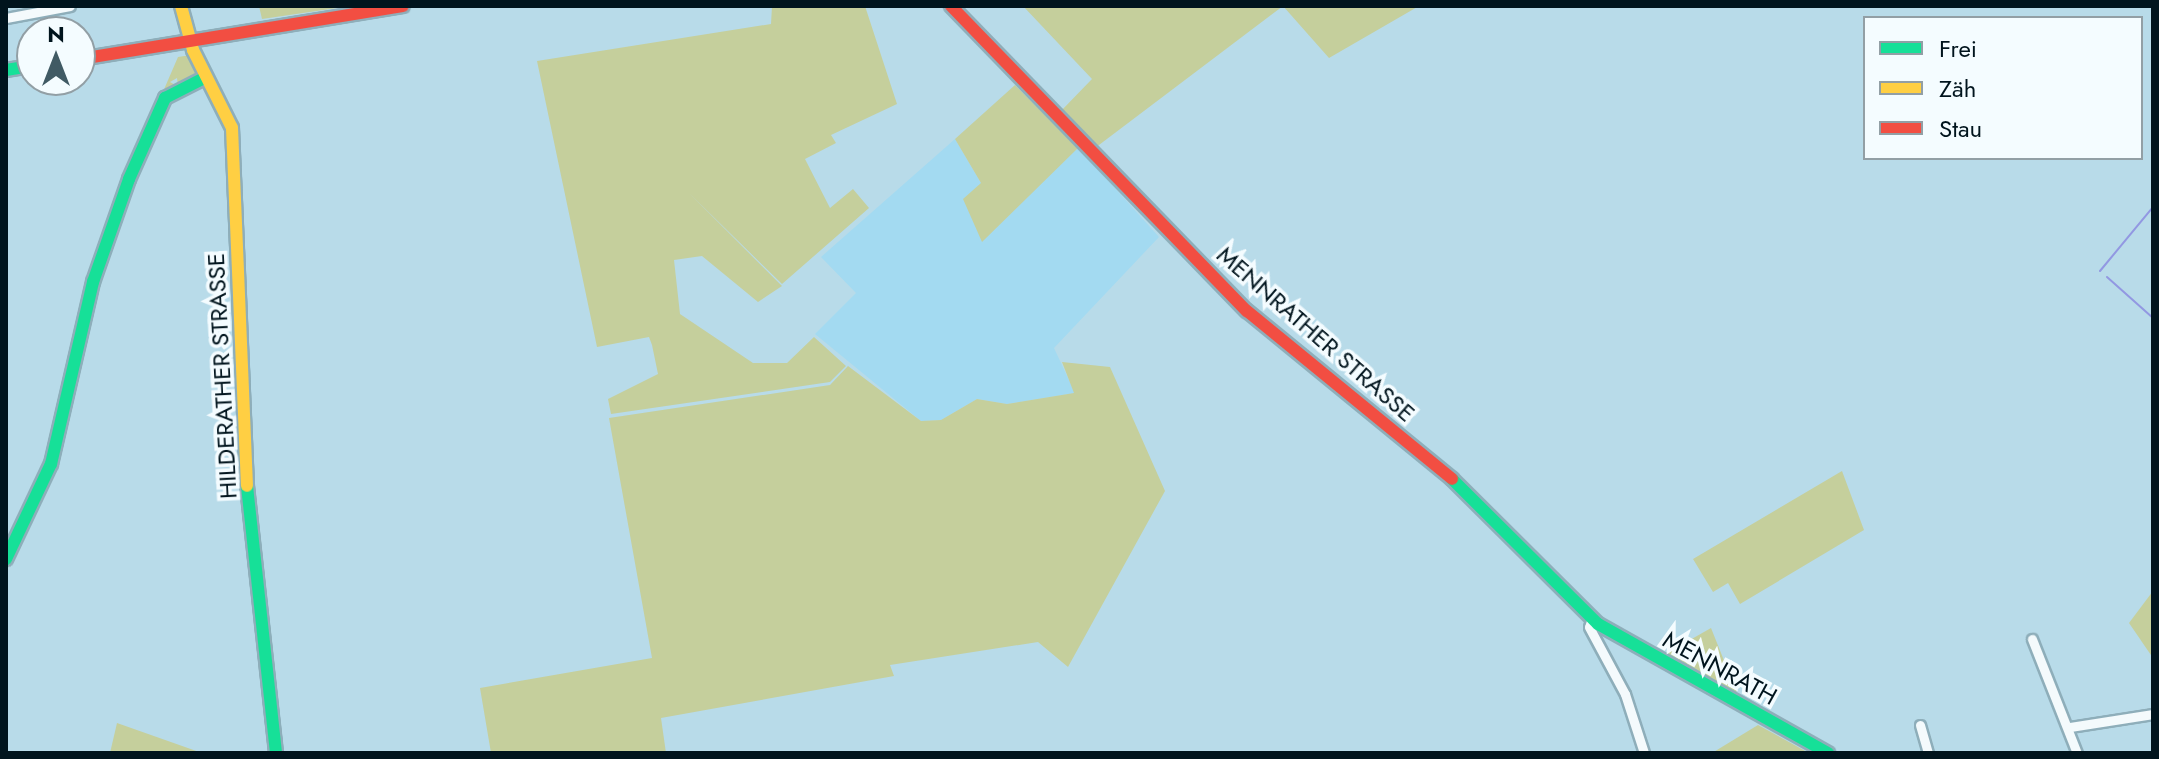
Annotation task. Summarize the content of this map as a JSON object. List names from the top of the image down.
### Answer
{
  "streets": {
    "main road": ["MENNRATHER STRASSE", "HILDERATHER STRASSE", "MENNRATH"]
  },
  "crossings": [
    ["MENNRATHER STRASSE", "MENNRATH"]
  ],
  "legend": ["Frei", "Zäh", "Stau"],
  "north": "top"
}
